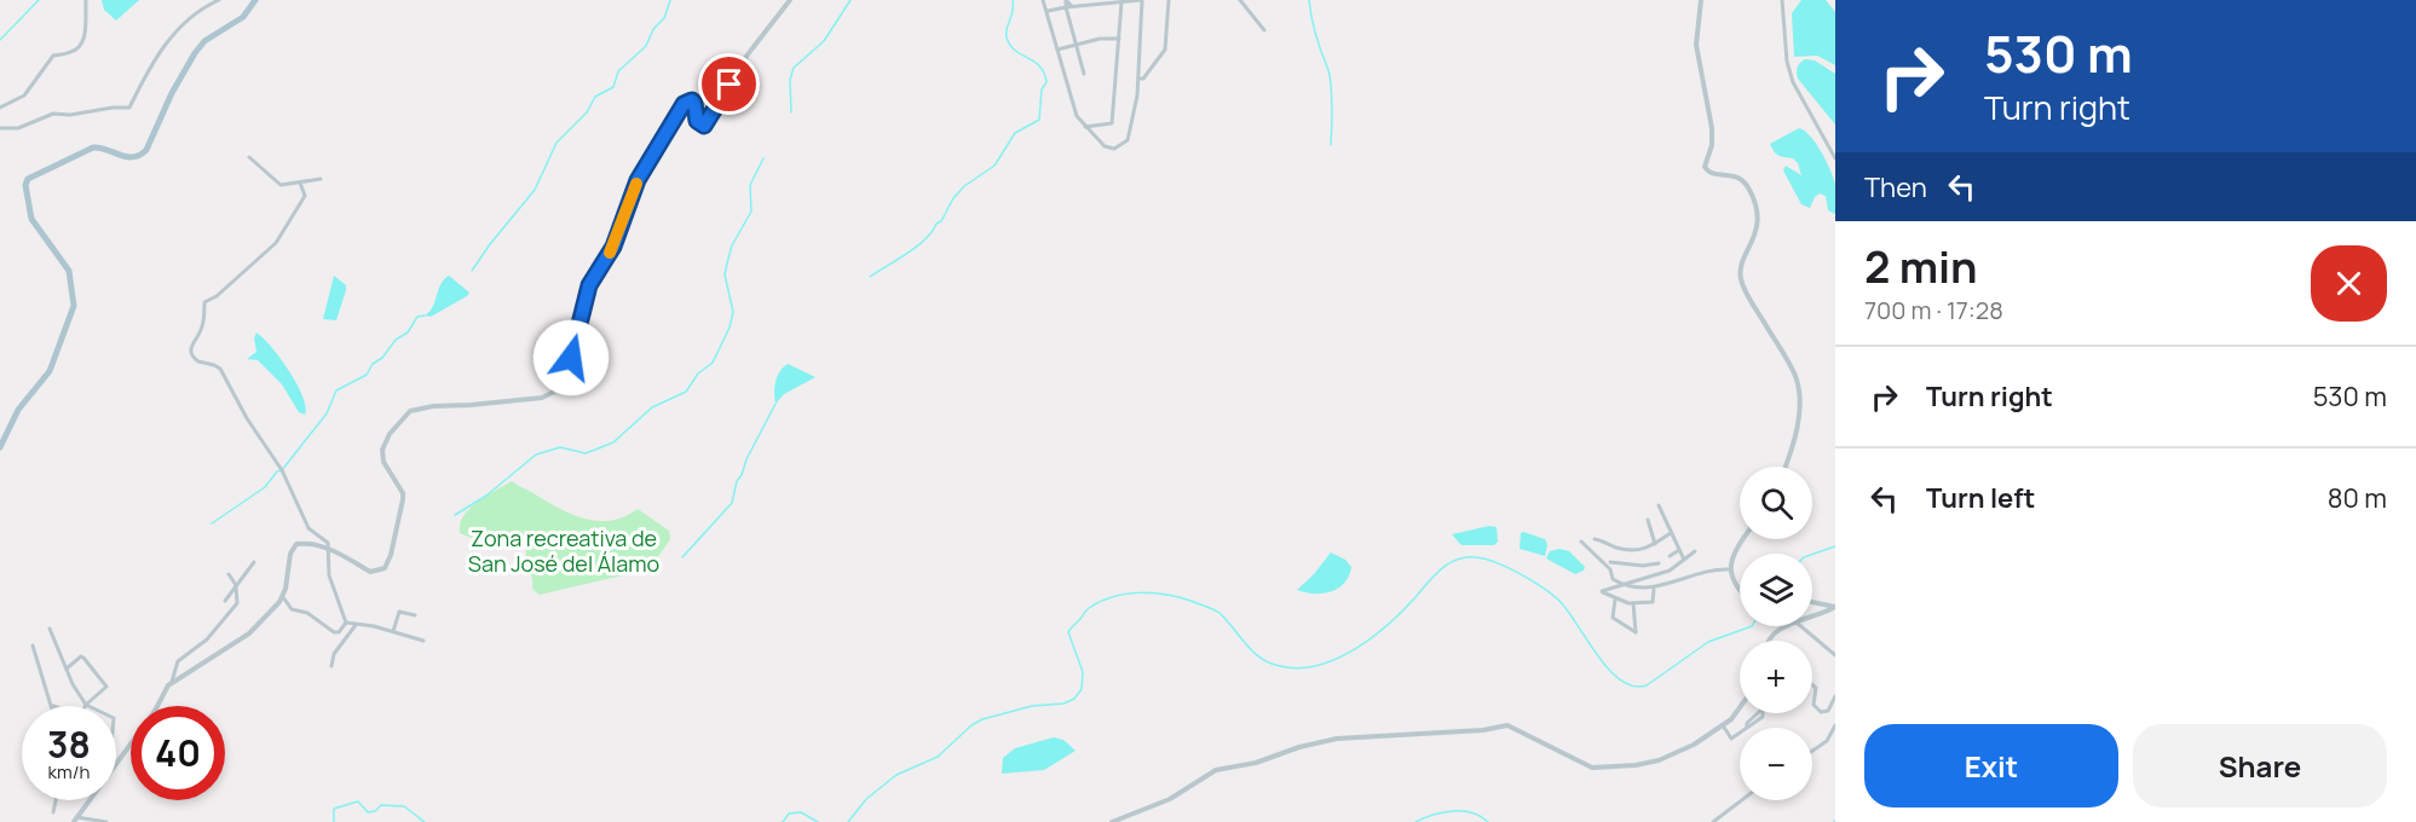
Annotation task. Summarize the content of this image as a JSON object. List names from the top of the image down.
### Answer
{
  "parks": ["Zona recreativa de San José del Álamo"],
  "page": {
    "turn": ["530 m", "Turn right"],
    "then": "Then",
    "heading": ["2 min", "700 m · 17:28"],
    "list": [
      {
        "name": "Turn right",
        "value": "530 m"
      },
      {
        "name": "Turn left",
        "value": "80 m"
      }
    ],
    "map_buttons": ["+", "−"],
    "speed": "38 km/h",
    "limit": "40",
    "buttons": ["Exit", "Share"]
  }
}
